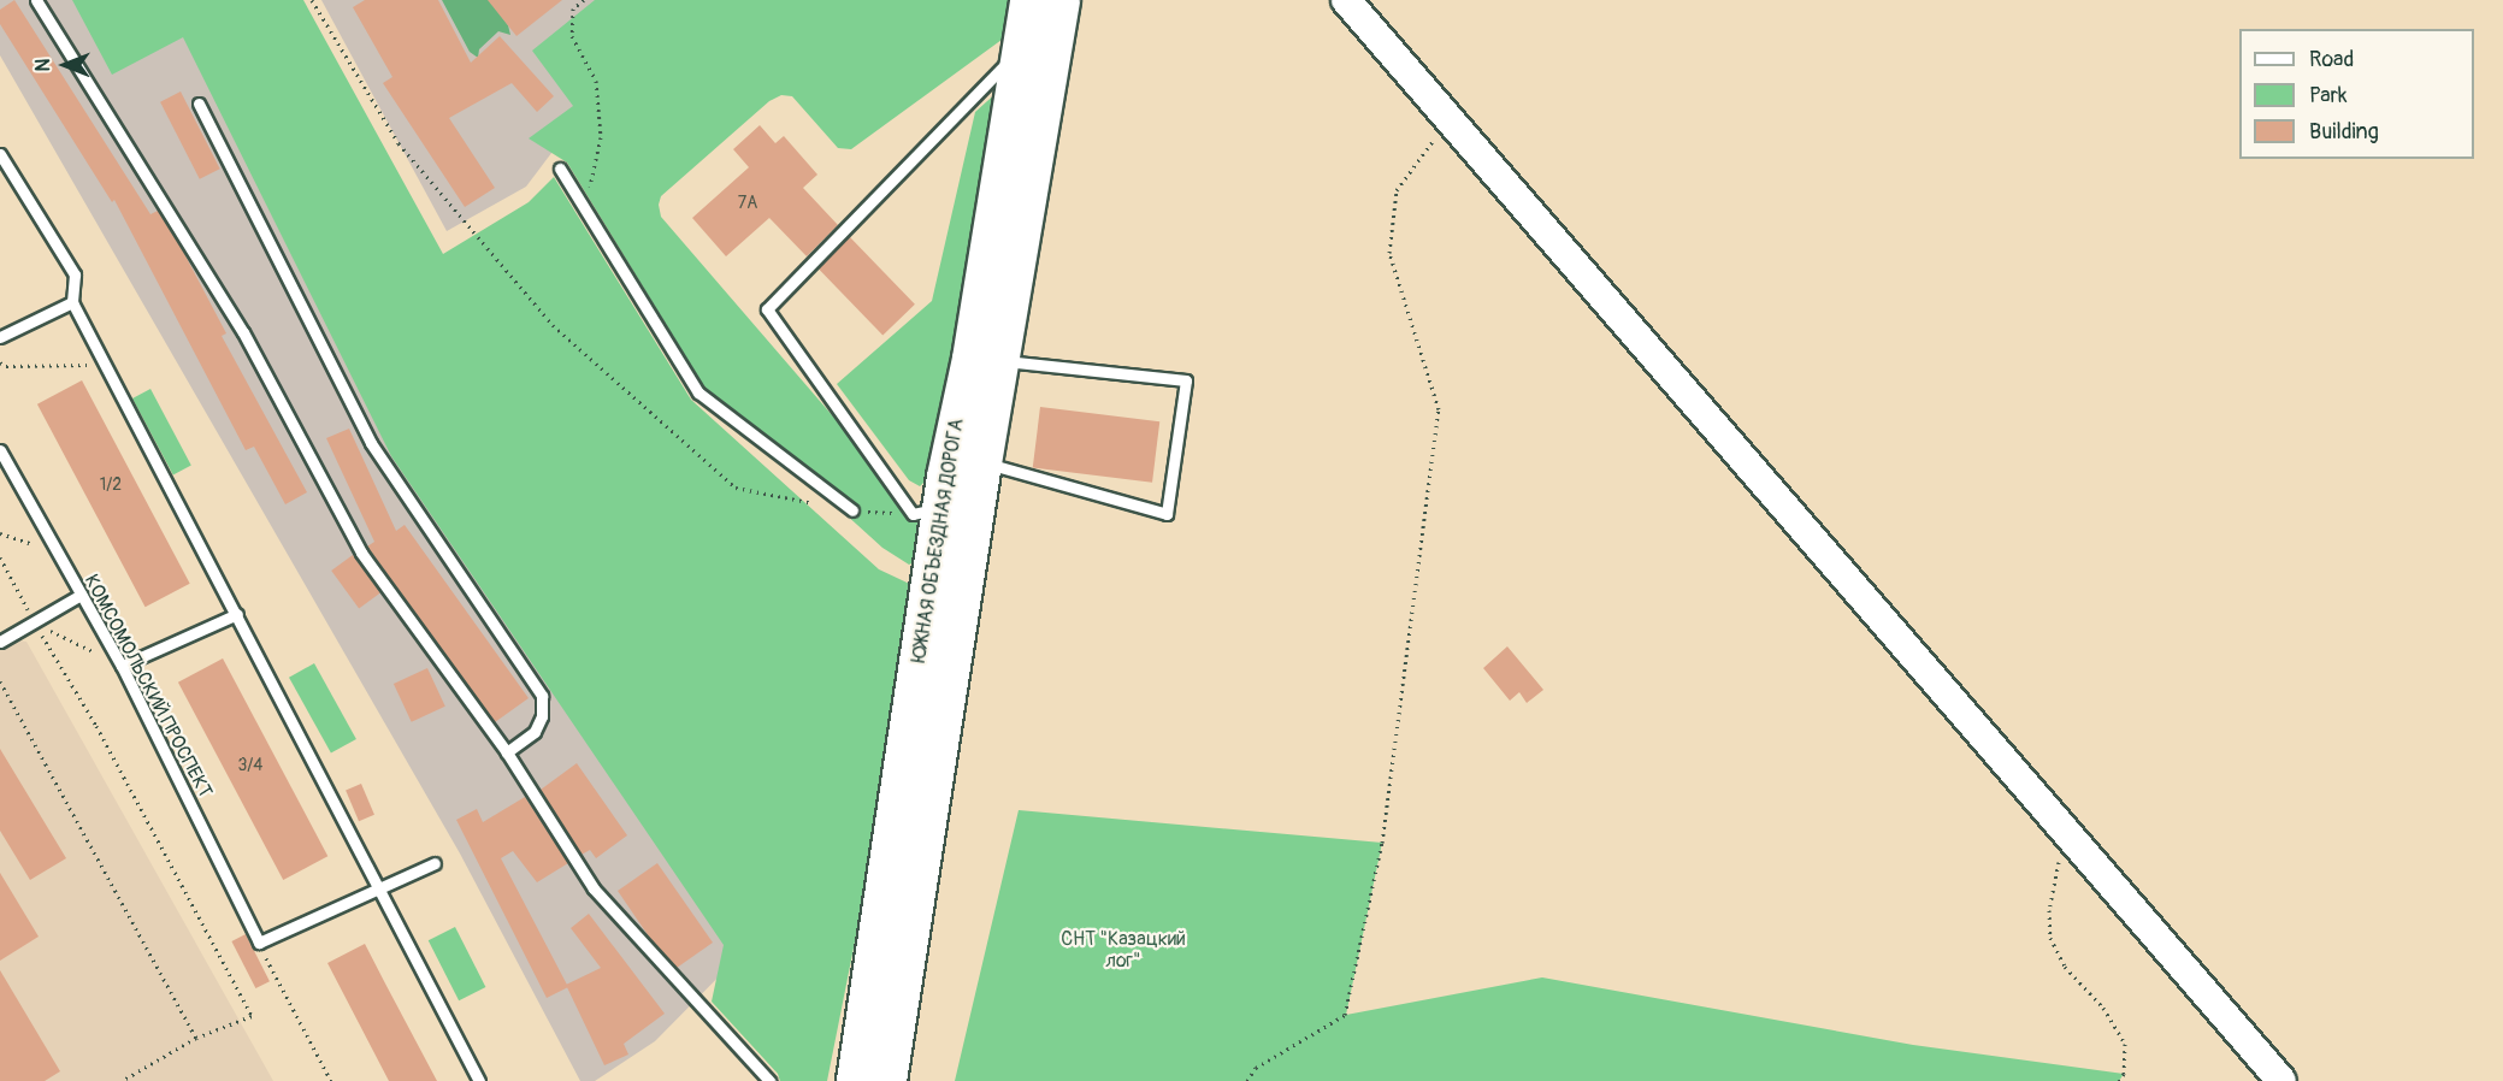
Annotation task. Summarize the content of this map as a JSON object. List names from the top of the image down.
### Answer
{
  "streets": {
    "main road": ["ЮЖНАЯ ОБЪЕЗДНАЯ ДОРОГА"],
    "lane": ["КОМСОМОЛЬСКИЙ ПРОСПЕКТ"]
  },
  "parks": ["СНТ \"Казацкий лог\""],
  "house_numbers": ["7А", "1/2", "3/4"],
  "legend": ["Road", "Park", "Building"],
  "north": "left"
}
